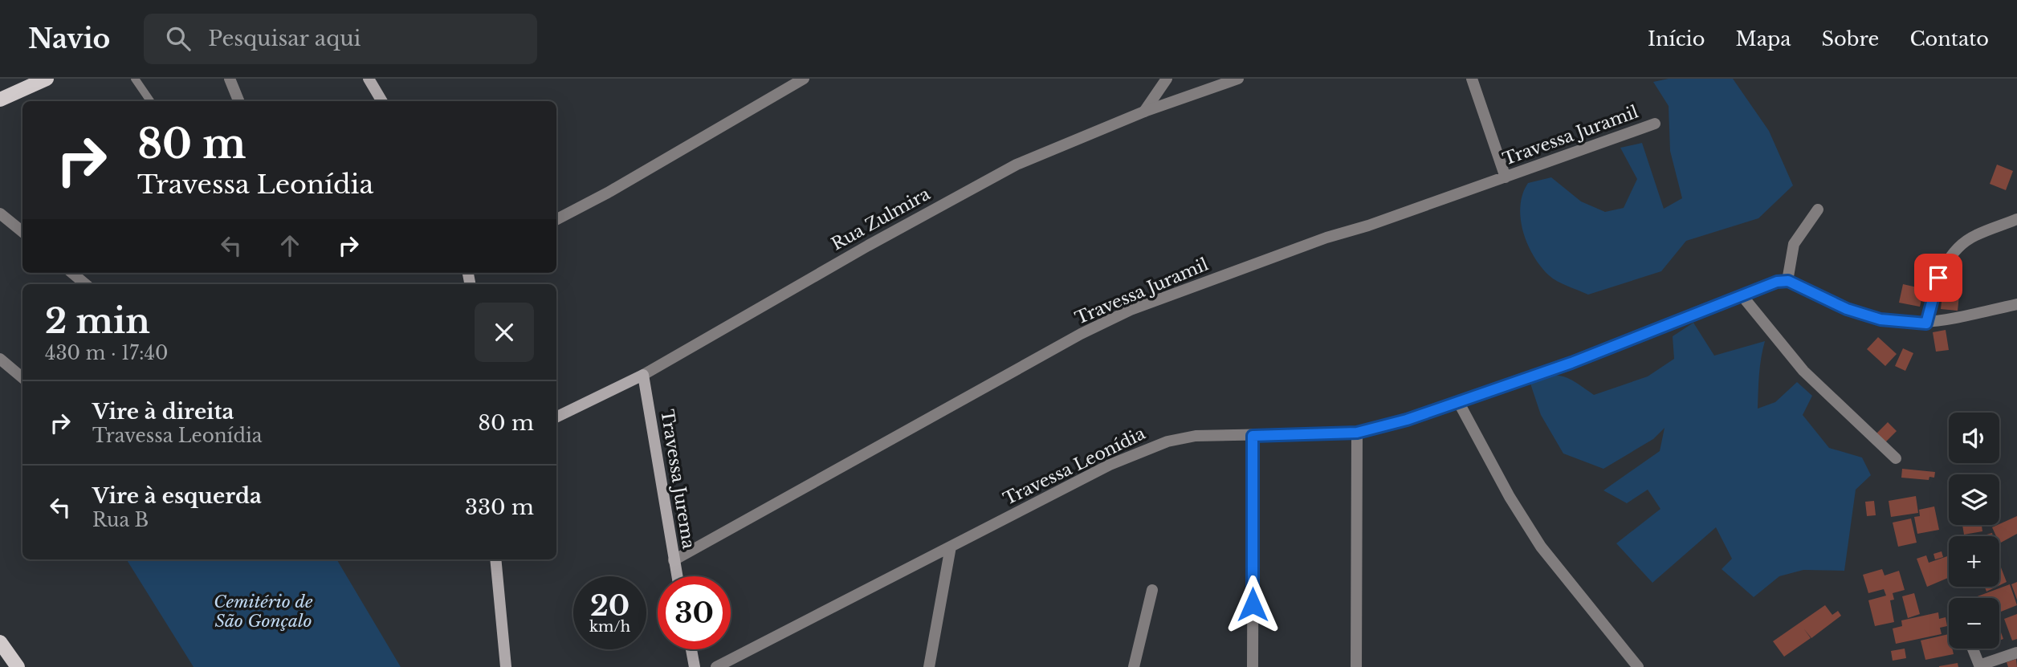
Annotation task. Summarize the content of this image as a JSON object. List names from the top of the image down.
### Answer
{
  "streets": {
    "main road": ["Rua Zulmira", "Travessa Jurema"],
    "street": ["Travessa Juramil", "Travessa Leonídia"]
  },
  "crossings": [
    ["Travessa Juramil", "Travessa Jurema"],
    ["Rua Zulmira", "Travessa Jurema"]
  ],
  "parks": ["Cemitério de São Gonçalo"],
  "page": {
    "header": "Navio",
    "search": "Pesquisar aqui",
    "nav": [
      "Início",
      "Mapa",
      "Sobre",
      "Contato"
    ],
    "turn": ["80 m", "Travessa Leonídia"],
    "heading": ["2 min", "430 m · 17:40"],
    "list": [
      {
        "name": "Vire à direita",
        "note": "Travessa Leonídia",
        "value": "80 m"
      },
      {
        "name": "Vire à esquerda",
        "note": "Rua B",
        "value": "330 m"
      }
    ],
    "map_buttons": ["+", "−"],
    "speed": "20 km/h",
    "limit": "30"
  }
}
